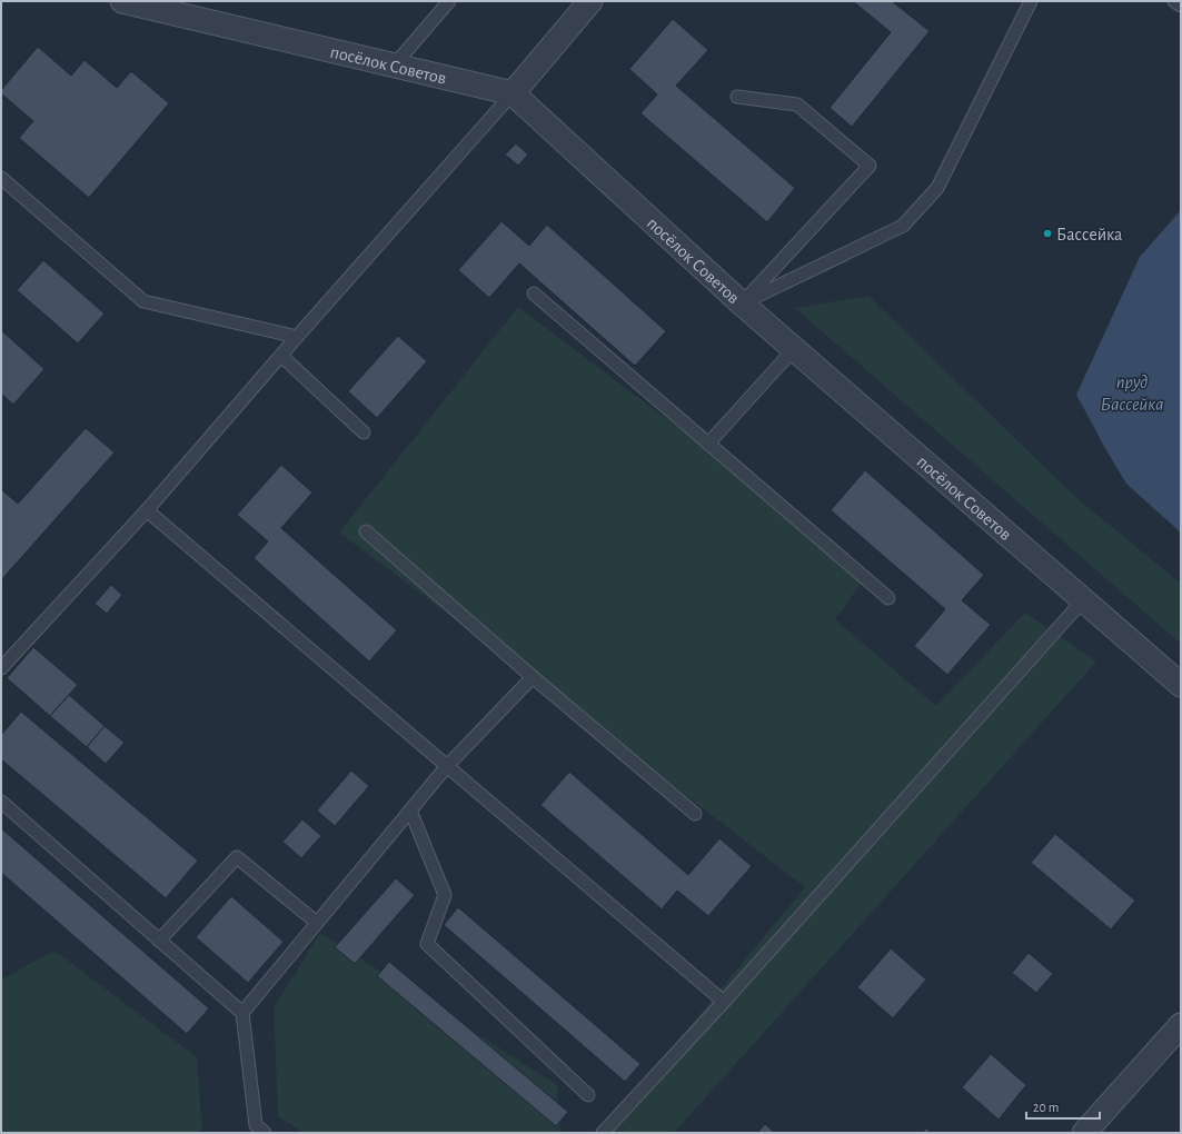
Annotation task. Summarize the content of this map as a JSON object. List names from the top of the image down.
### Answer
{
  "streets": {
    "street": ["посёлок Советов"]
  },
  "water": ["пруд Бассейка"],
  "places": ["Бассейка"],
  "scale_bar": "20 m"
}
